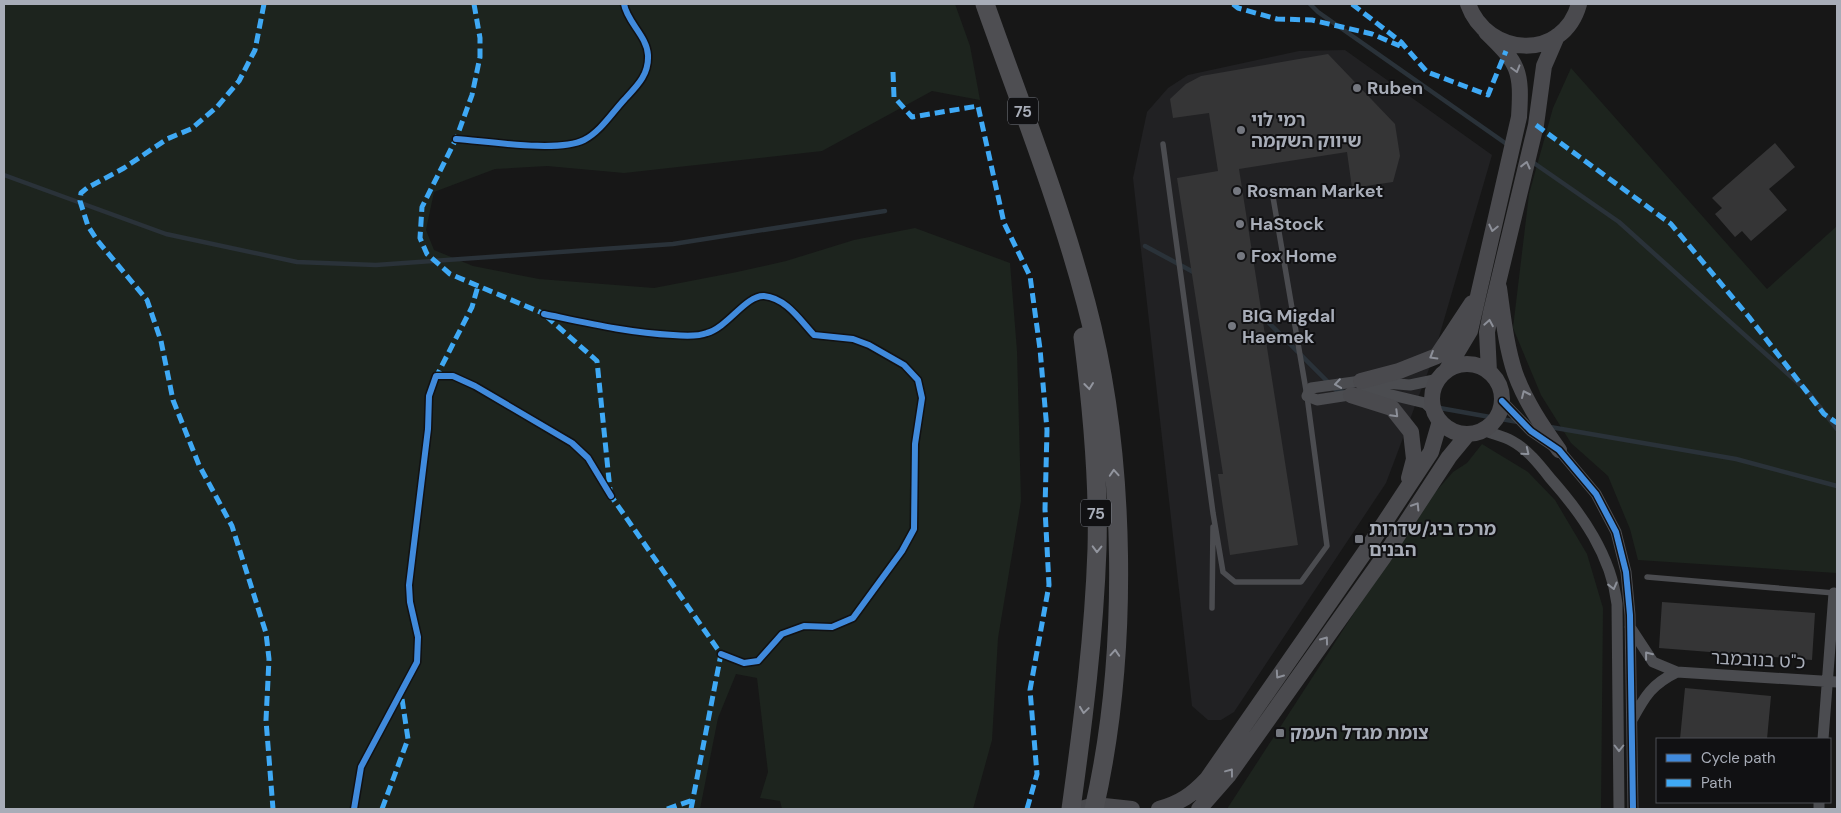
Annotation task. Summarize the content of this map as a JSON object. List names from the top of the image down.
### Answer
{
  "streets": {
    "highway": ["75"],
    "street": ["כ\"ט בנובמבר"]
  },
  "places": {
    "other": [
      "Ruben",
      "רמי לוי שיווק השקמה",
      "Rosman Market",
      "HaStock",
      "Fox Home",
      "BIG Migdal Haemek"
    ],
    "transit": ["מרכז ביג/שדרות הבנים", "צומת מגדל העמק"]
  },
  "legend": ["Cycle path", "Path"]
}
